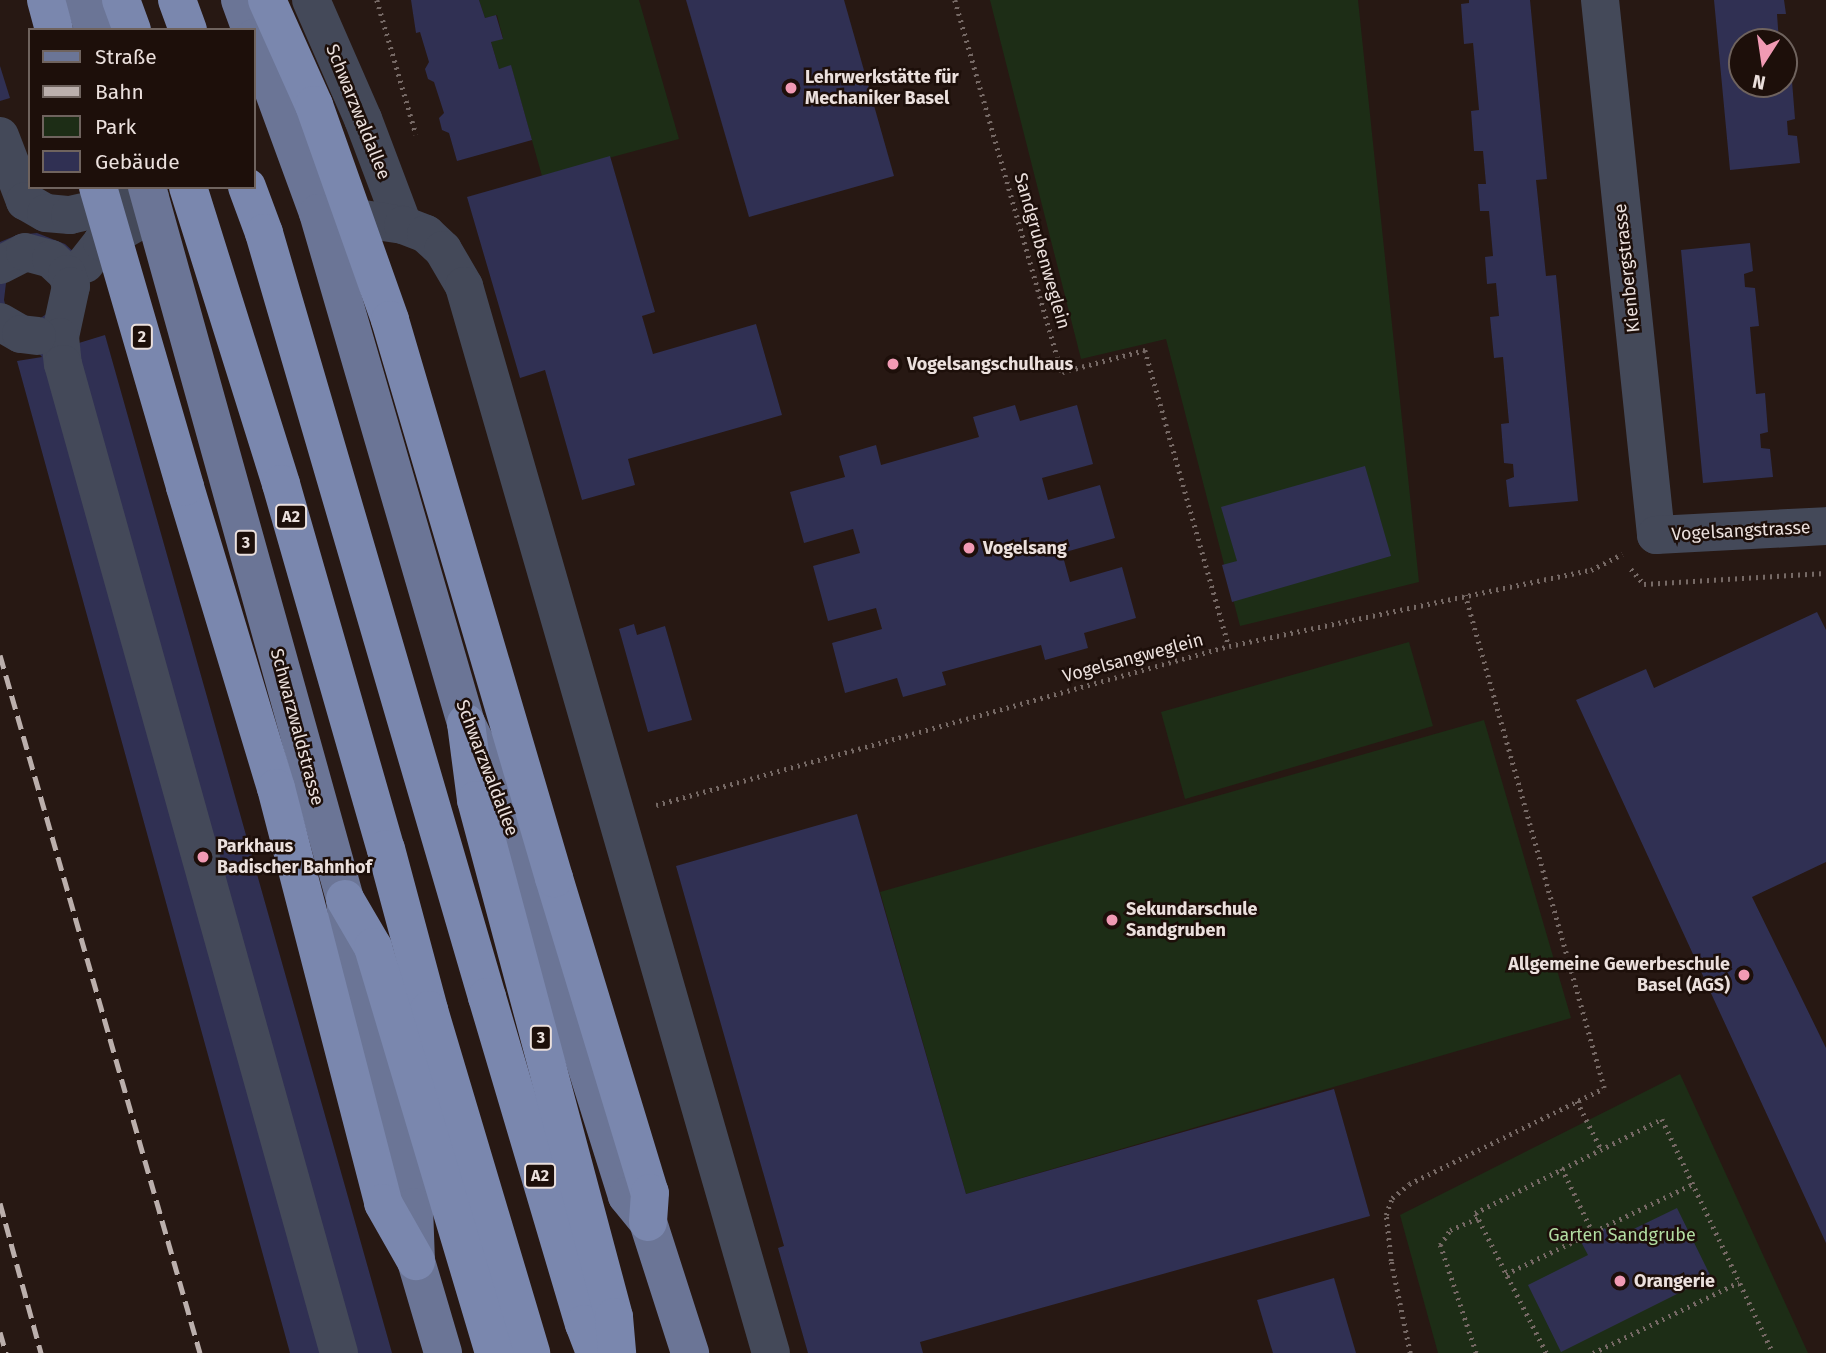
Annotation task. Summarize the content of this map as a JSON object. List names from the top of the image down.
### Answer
{
  "streets": {
    "highway": ["2", "A2", "3"],
    "main road": ["Schwarzwaldallee", "Schwarzwaldstrasse"],
    "street": ["Kienbergstrasse", "Vogelsangstrasse"],
    "path": ["Sandgrubenweglein", "Vogelsangweglein"]
  },
  "crossings": [
    ["Schwarzwaldallee", "3"],
    ["Sandgrubenweglein", "Vogelsangweglein"],
    ["Kienbergstrasse", "Vogelsangstrasse"],
    ["Kienbergstrasse", "Vogelsangweglein"],
    ["2", "Schwarzwaldstrasse"],
    ["Vogelsangstrasse", "Vogelsangweglein"]
  ],
  "parks": ["Garten Sandgrube"],
  "places": [
    "Lehrwerkstätte für Mechaniker Basel",
    "Vogelsangschulhaus",
    "Vogelsang",
    "Parkhaus Badischer Bahnhof",
    "Sekundarschule Sandgruben",
    "Allgemeine Gewerbeschule Basel (AGS)",
    "Orangerie"
  ],
  "legend": [
    "Straße",
    "Bahn",
    "Park",
    "Gebäude"
  ],
  "north": "bottom"
}
